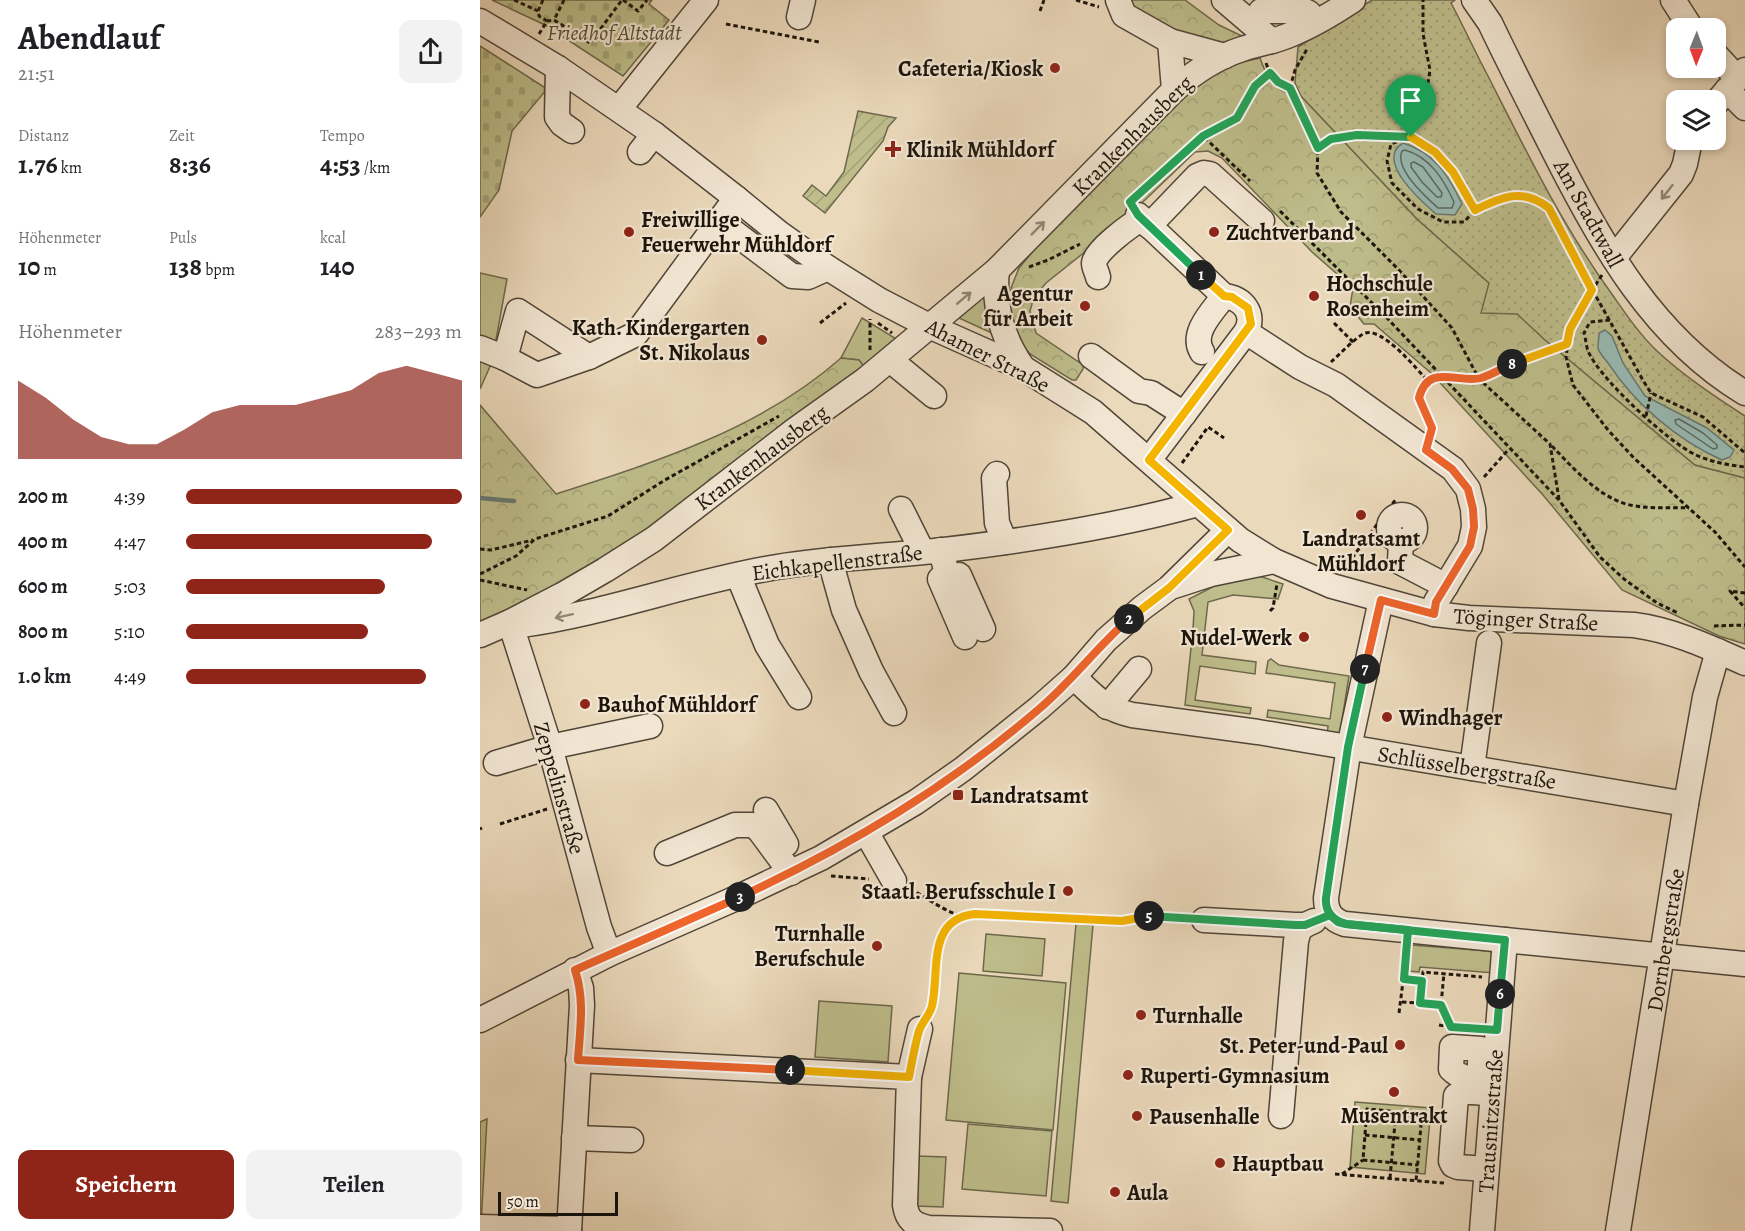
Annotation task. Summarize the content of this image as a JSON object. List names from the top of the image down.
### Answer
{
  "streets": {
    "street": [
      "Krankenhausberg",
      "Am Stadtwall",
      "Ahamer Straße",
      "Eichkapellenstraße",
      "Töginger Straße",
      "Schlüsselbergstraße",
      "Zeppelinstraße",
      "Dornbergstraße",
      "Trausnitzstraße"
    ]
  },
  "crossings": [
    ["Krankenhausberg", "Ahamer Straße"],
    ["Krankenhausberg", "Eichkapellenstraße"],
    ["Krankenhausberg", "Zeppelinstraße"],
    ["Ahamer Straße", "Eichkapellenstraße"],
    ["Ahamer Straße", "Töginger Straße"],
    ["Eichkapellenstraße", "Zeppelinstraße"],
    ["Töginger Straße", "Dornbergstraße"],
    ["Schlüsselbergstraße", "Dornbergstraße"]
  ],
  "parks": ["Friedhof Altstadt"],
  "places": {
    "other": [
      "Cafeteria/Kiosk",
      "Freiwillige Feuerwehr Mühldorf",
      "Zuchtverband",
      "Hochschule Rosenheim",
      "Agentur für Arbeit",
      "Kath. Kindergarten St. Nikolaus",
      "Landratsamt Mühldorf",
      "Nudel-Werk",
      "Bauhof Mühldorf",
      "Windhager",
      "Staatl. Berufsschule I",
      "Turnhalle Berufschule",
      "Turnhalle",
      "St. Peter-und-Paul",
      "Ruperti-Gymnasium",
      "Musentrakt",
      "Pausenhalle",
      "Hauptbau",
      "Aula"
    ],
    "health": ["Klinik Mühldorf"],
    "transit": ["Landratsamt"]
  },
  "scale_bar": "50 m",
  "north": "bottom",
  "page": {
    "heading": ["Abendlauf", "21:51"],
    "stats": [
      ["Distanz", "1.76 km"],
      ["Zeit", "8:36"],
      ["Tempo", "4:53 /km"],
      ["Höhenmeter", "10 m"],
      ["Puls", "138 bpm"],
      ["kcal", "140"]
    ],
    "pins": [
      "1",
      "8",
      "2",
      "7",
      "3",
      "5",
      "6",
      "4"
    ],
    "chart": ["Höhenmeter", "283–293 m"],
    "list": [
      {
        "name": "200 m",
        "note": "4:39"
      },
      {
        "name": "400 m",
        "note": "4:47"
      },
      {
        "name": "600 m",
        "note": "5:03"
      },
      {
        "name": "800 m",
        "note": "5:10"
      },
      {
        "name": "1.0 km",
        "note": "4:49"
      }
    ],
    "buttons": ["Speichern", "Teilen"],
    "scale": "50 m"
  }
}
